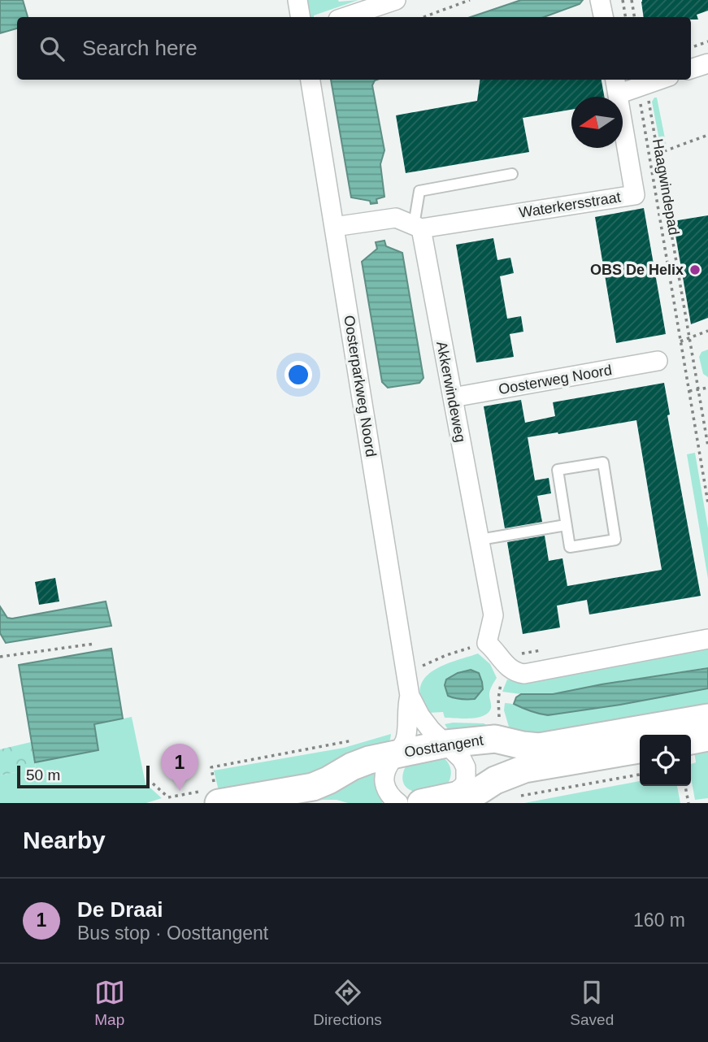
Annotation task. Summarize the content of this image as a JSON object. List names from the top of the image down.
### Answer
{
  "streets": {
    "main road": ["Oosttangent"],
    "street": [
      "Waterkersstraat",
      "Oosterweg Noord",
      "Oosterparkweg Noord",
      "Akkerwindeweg"
    ],
    "path": ["Haagwindepad"]
  },
  "crossings": [
    ["Waterkersstraat", "Akkerwindeweg"],
    ["Oosterweg Noord", "Akkerwindeweg"],
    ["Oosterparkweg Noord", "Oosttangent"]
  ],
  "places": ["OBS De Helix"],
  "scale_bar": "50 m",
  "north": "left",
  "page": {
    "search": "Search here",
    "pins": "1",
    "scale": "50 m",
    "heading": "Nearby",
    "list": [
      {
        "mark": "1",
        "name": "De Draai",
        "note": "Bus stop · Oosttangent",
        "value": "160 m"
      }
    ],
    "nav": ["Map", "Directions", "Saved"]
  }
}
